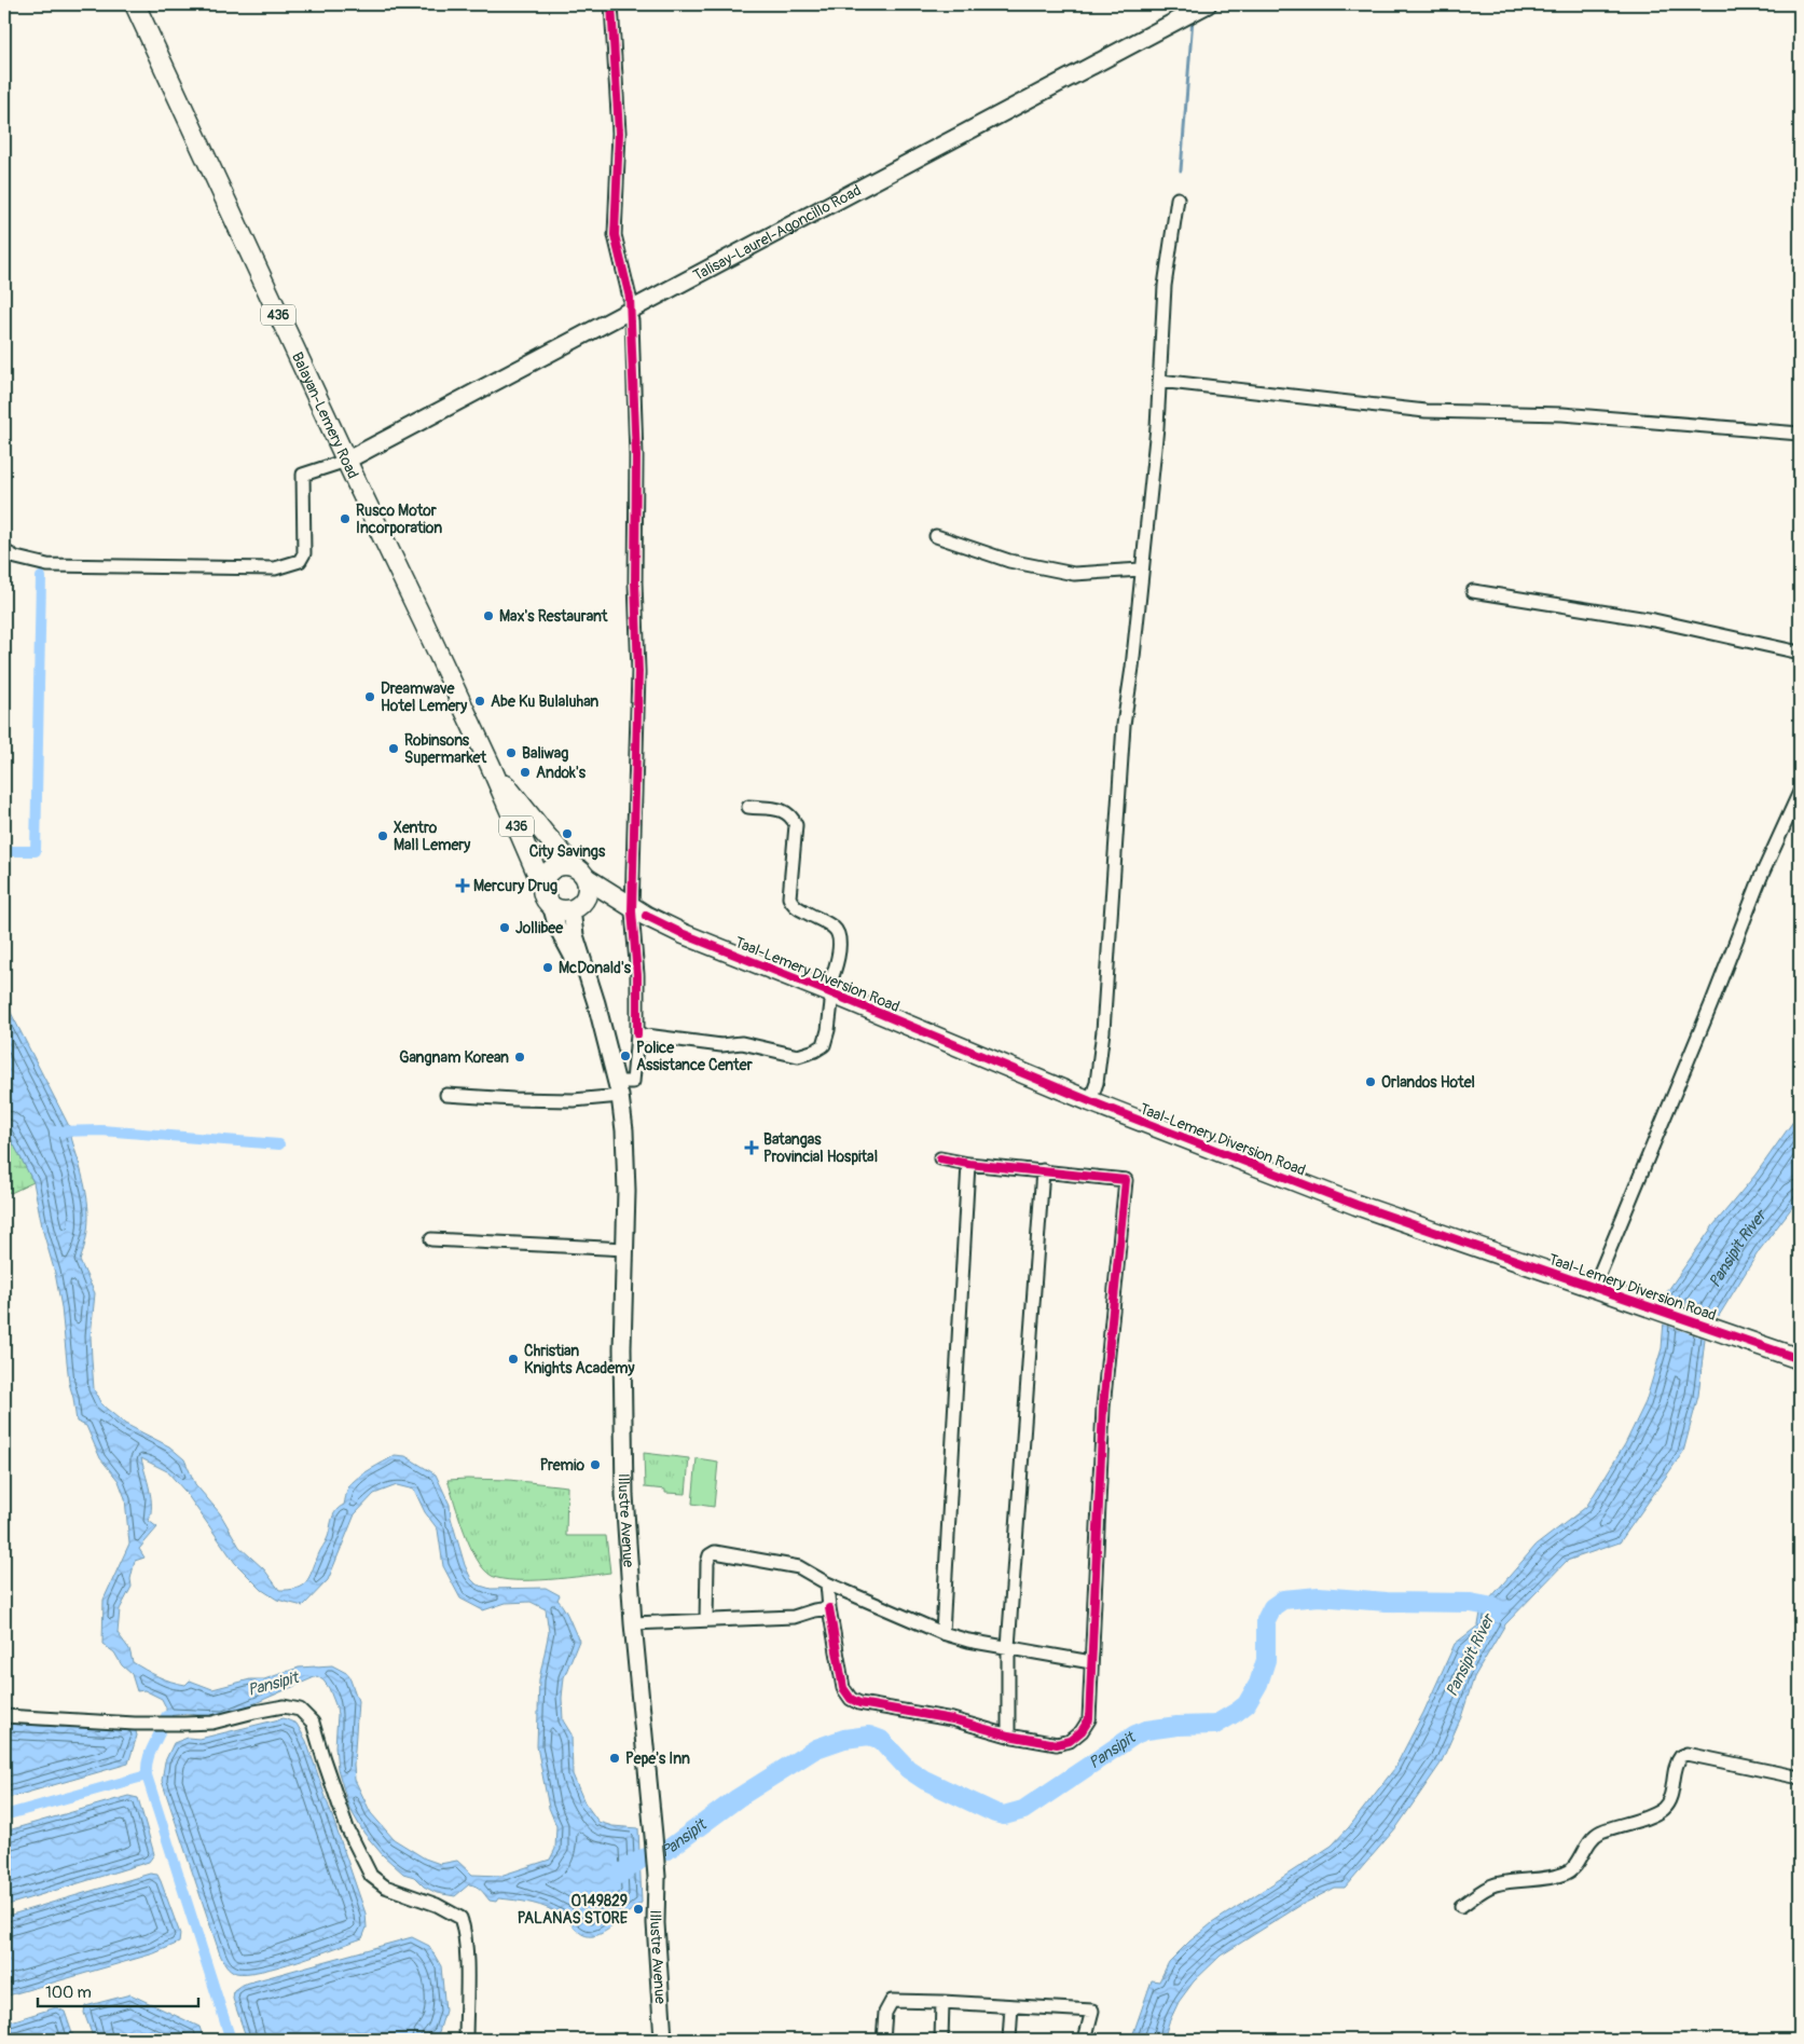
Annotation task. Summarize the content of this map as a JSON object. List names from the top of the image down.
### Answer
{
  "streets": {
    "main road": [
      "Talisay-Laurel-Agoncillo Road",
      "436",
      "Balayan-Lemery Road",
      "Taal-Lemery Diversion Road",
      "Illustre Avenue"
    ]
  },
  "crossings": [
    ["Talisay-Laurel-Agoncillo Road", "Balayan-Lemery Road"],
    ["436", "Balayan-Lemery Road"],
    ["436", "Taal-Lemery Diversion Road"],
    ["436", "Illustre Avenue"],
    ["Balayan-Lemery Road", "Taal-Lemery Diversion Road"],
    ["Balayan-Lemery Road", "Illustre Avenue"],
    ["Taal-Lemery Diversion Road", "Illustre Avenue"]
  ],
  "water": ["Pansipit River", "Pansipit"],
  "places": {
    "other": [
      "Rusco Motor Incorporation",
      "Max's Restaurant",
      "Dreamwave Hotel Lemery",
      "Abe Ku Bulaluhan",
      "Robinsons Supermarket",
      "Baliwag",
      "Andok's",
      "City Savings",
      "Xentro Mall Lemery",
      "Jollibee",
      "McDonald's",
      "Police Assistance Center",
      "Gangnam Korean",
      "Orlandos Hotel",
      "Christian Knights Academy",
      "Premio",
      "Pepe's Inn",
      "0149829 PALANAS STORE"
    ],
    "health": ["Mercury Drug", "Batangas Provincial Hospital"]
  },
  "scale_bar": "100 m"
}
